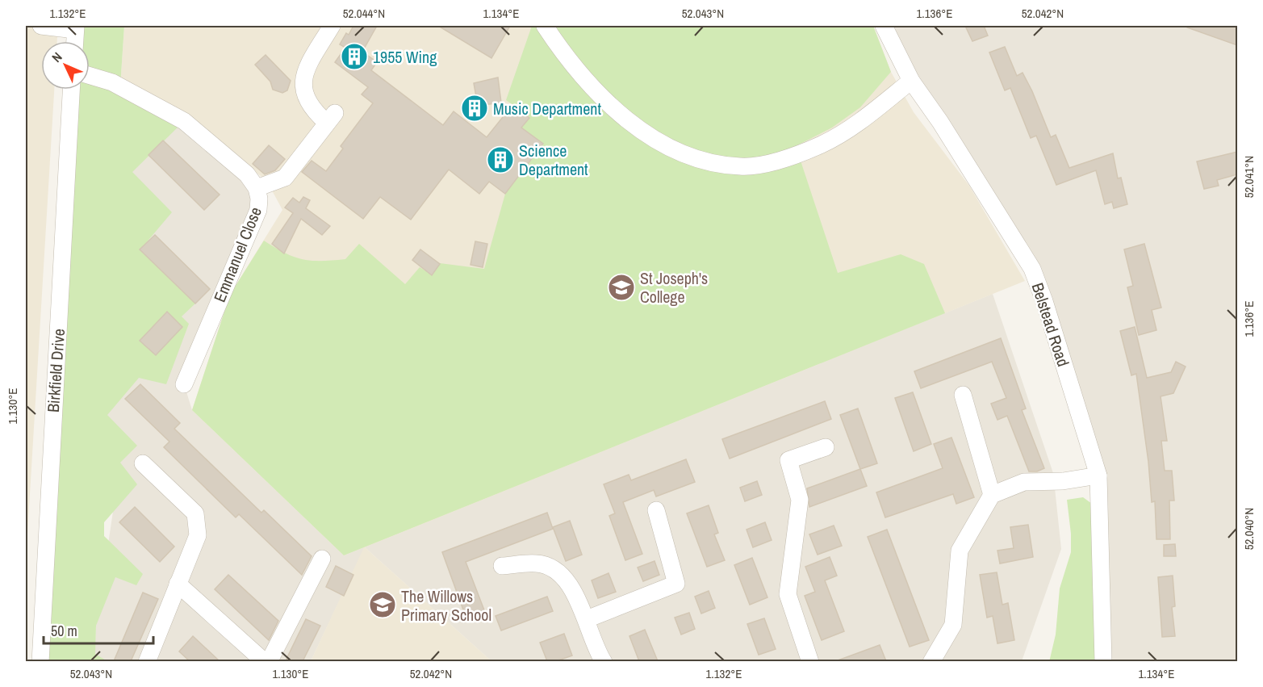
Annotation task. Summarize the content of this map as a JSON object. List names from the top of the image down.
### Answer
{
  "streets": {
    "street": ["Emmanuel Close", "Belstead Road", "Birkfield Drive"]
  },
  "places": {
    "building": ["1955 Wing", "Music Department", "Science Department"],
    "school or university": ["St Joseph's College", "The Willows Primary School"]
  },
  "scale_bar": "50 m",
  "north": "top left",
  "coordinates": [
    "1.132°E",
    "52.044°N",
    "1.134°E",
    "52.043°N",
    "1.136°E",
    "52.042°N",
    "52.041°N",
    "1.130°E",
    "52.040°N"
  ]
}
